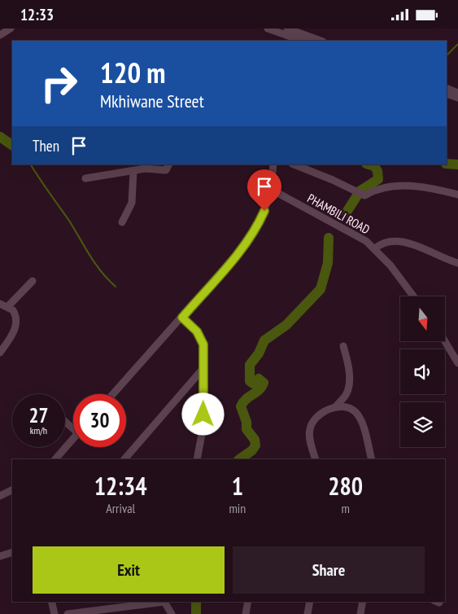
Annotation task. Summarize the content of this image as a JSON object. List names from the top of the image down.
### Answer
{
  "streets": {
    "street": ["PHAMBILI ROAD"]
  },
  "north": "bottom",
  "page": {
    "status": "12:33",
    "turn": ["120 m", "Mkhiwane Street"],
    "then": "Then",
    "speed": "27 km/h",
    "limit": "30",
    "eta": [
      "12:34",
      "Arrival",
      "1",
      "min",
      "280",
      "m"
    ],
    "buttons": ["Exit", "Share"]
  }
}
